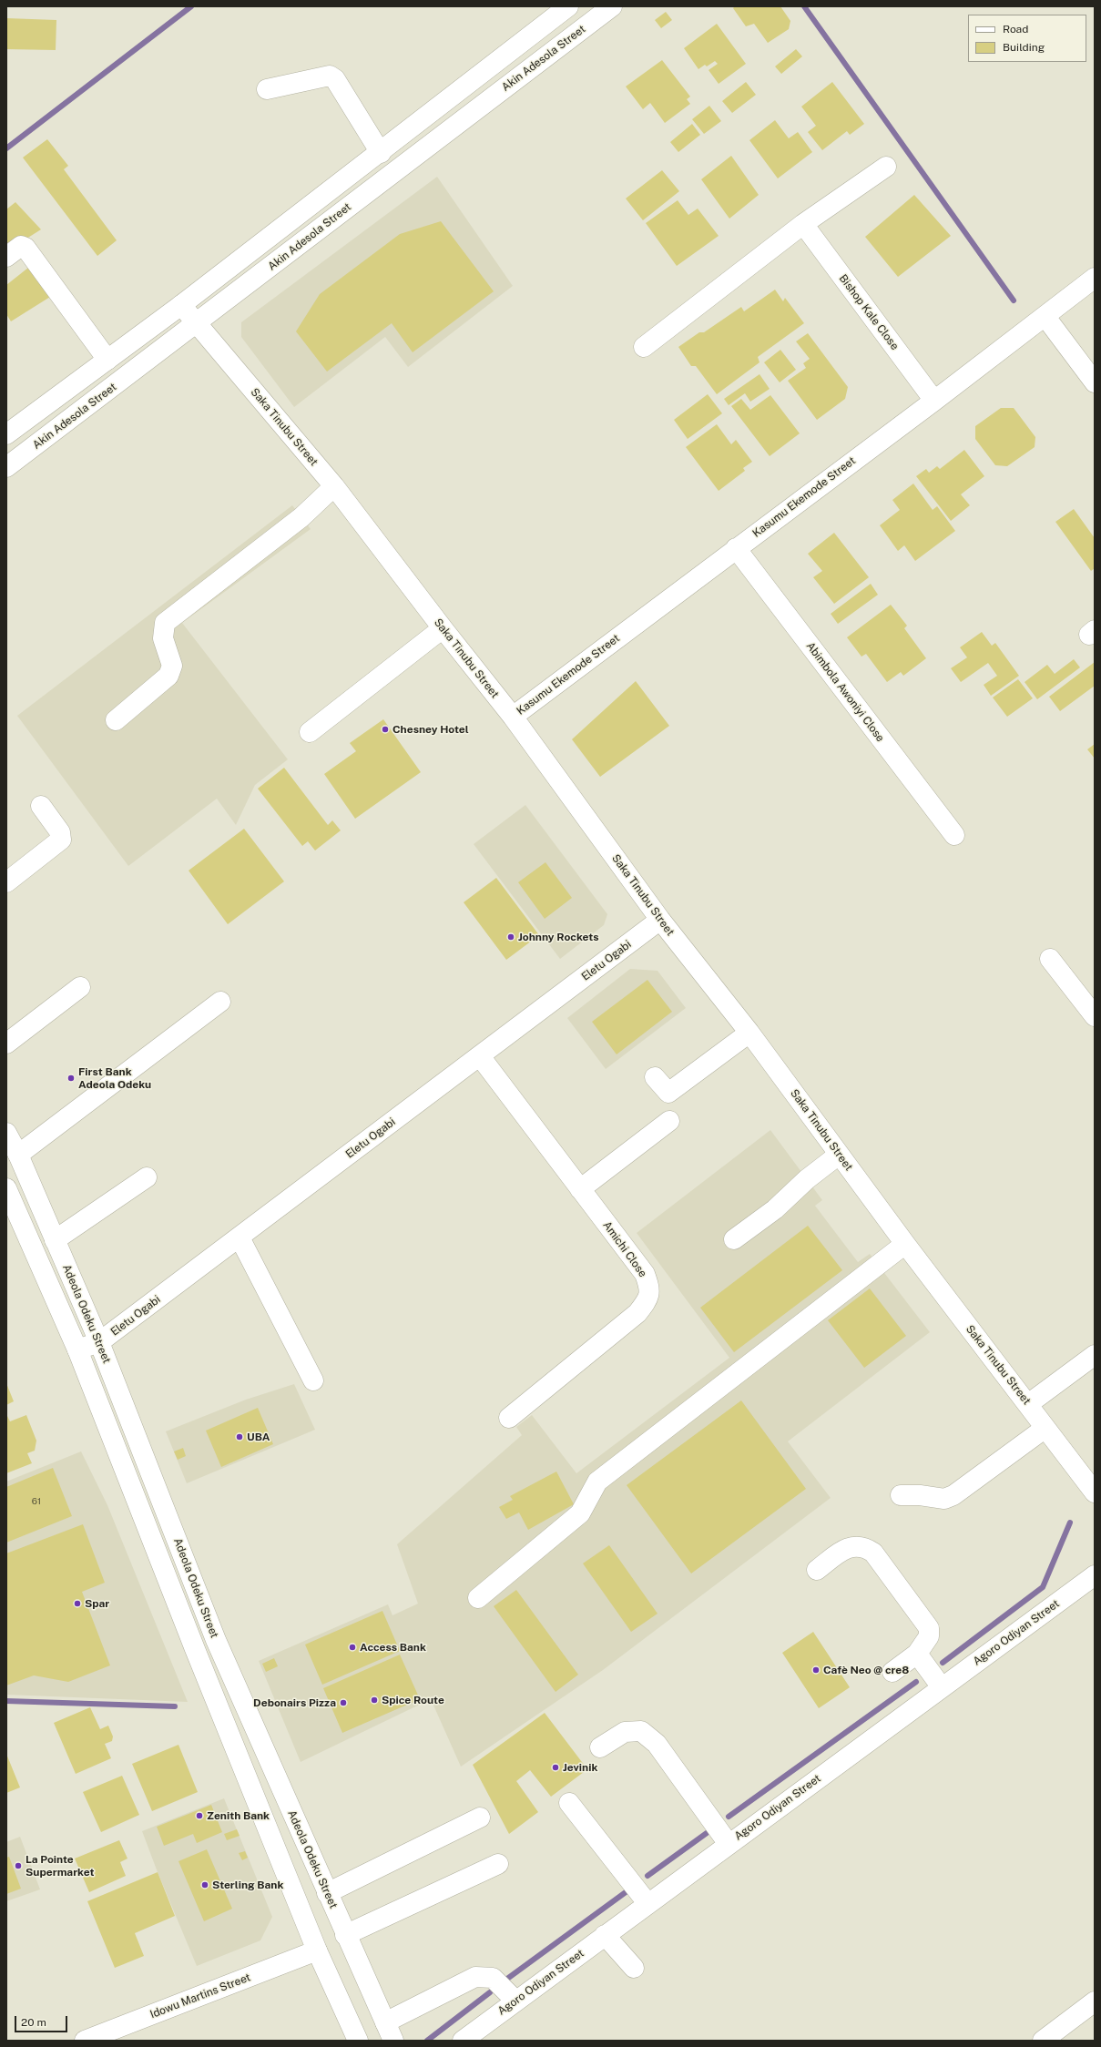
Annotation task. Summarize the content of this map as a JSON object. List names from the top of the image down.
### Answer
{
  "streets": {
    "street": [
      "Akin Adesola Street",
      "Bishop Kale Close",
      "Saka Tinubu Street",
      "Kasumu Ekemode Street",
      "Abimbola Awoniyi Close",
      "Eletu Ogabi",
      "Amichi Close",
      "Adeola Odeku Street",
      "Agoro Odiyan Street",
      "Idowu Martins Street"
    ]
  },
  "crossings": [
    ["Akin Adesola Street", "Saka Tinubu Street"],
    ["Bishop Kale Close", "Kasumu Ekemode Street"],
    ["Saka Tinubu Street", "Kasumu Ekemode Street"],
    ["Saka Tinubu Street", "Eletu Ogabi"],
    ["Kasumu Ekemode Street", "Abimbola Awoniyi Close"],
    ["Eletu Ogabi", "Amichi Close"],
    ["Eletu Ogabi", "Adeola Odeku Street"],
    ["Adeola Odeku Street", "Idowu Martins Street"]
  ],
  "places": [
    "Chesney Hotel",
    "Johnny Rockets",
    "First Bank Adeola Odeku",
    "UBA",
    "Spar",
    "Access Bank",
    "Cafè Neo @ cre8",
    "Spice Route",
    "Debonairs Pizza",
    "Jevinik",
    "Zenith Bank",
    "La Pointe Supermarket",
    "Sterling Bank"
  ],
  "house_numbers": ["61"],
  "legend": ["Road", "Building"],
  "scale_bar": "20 m"
}
